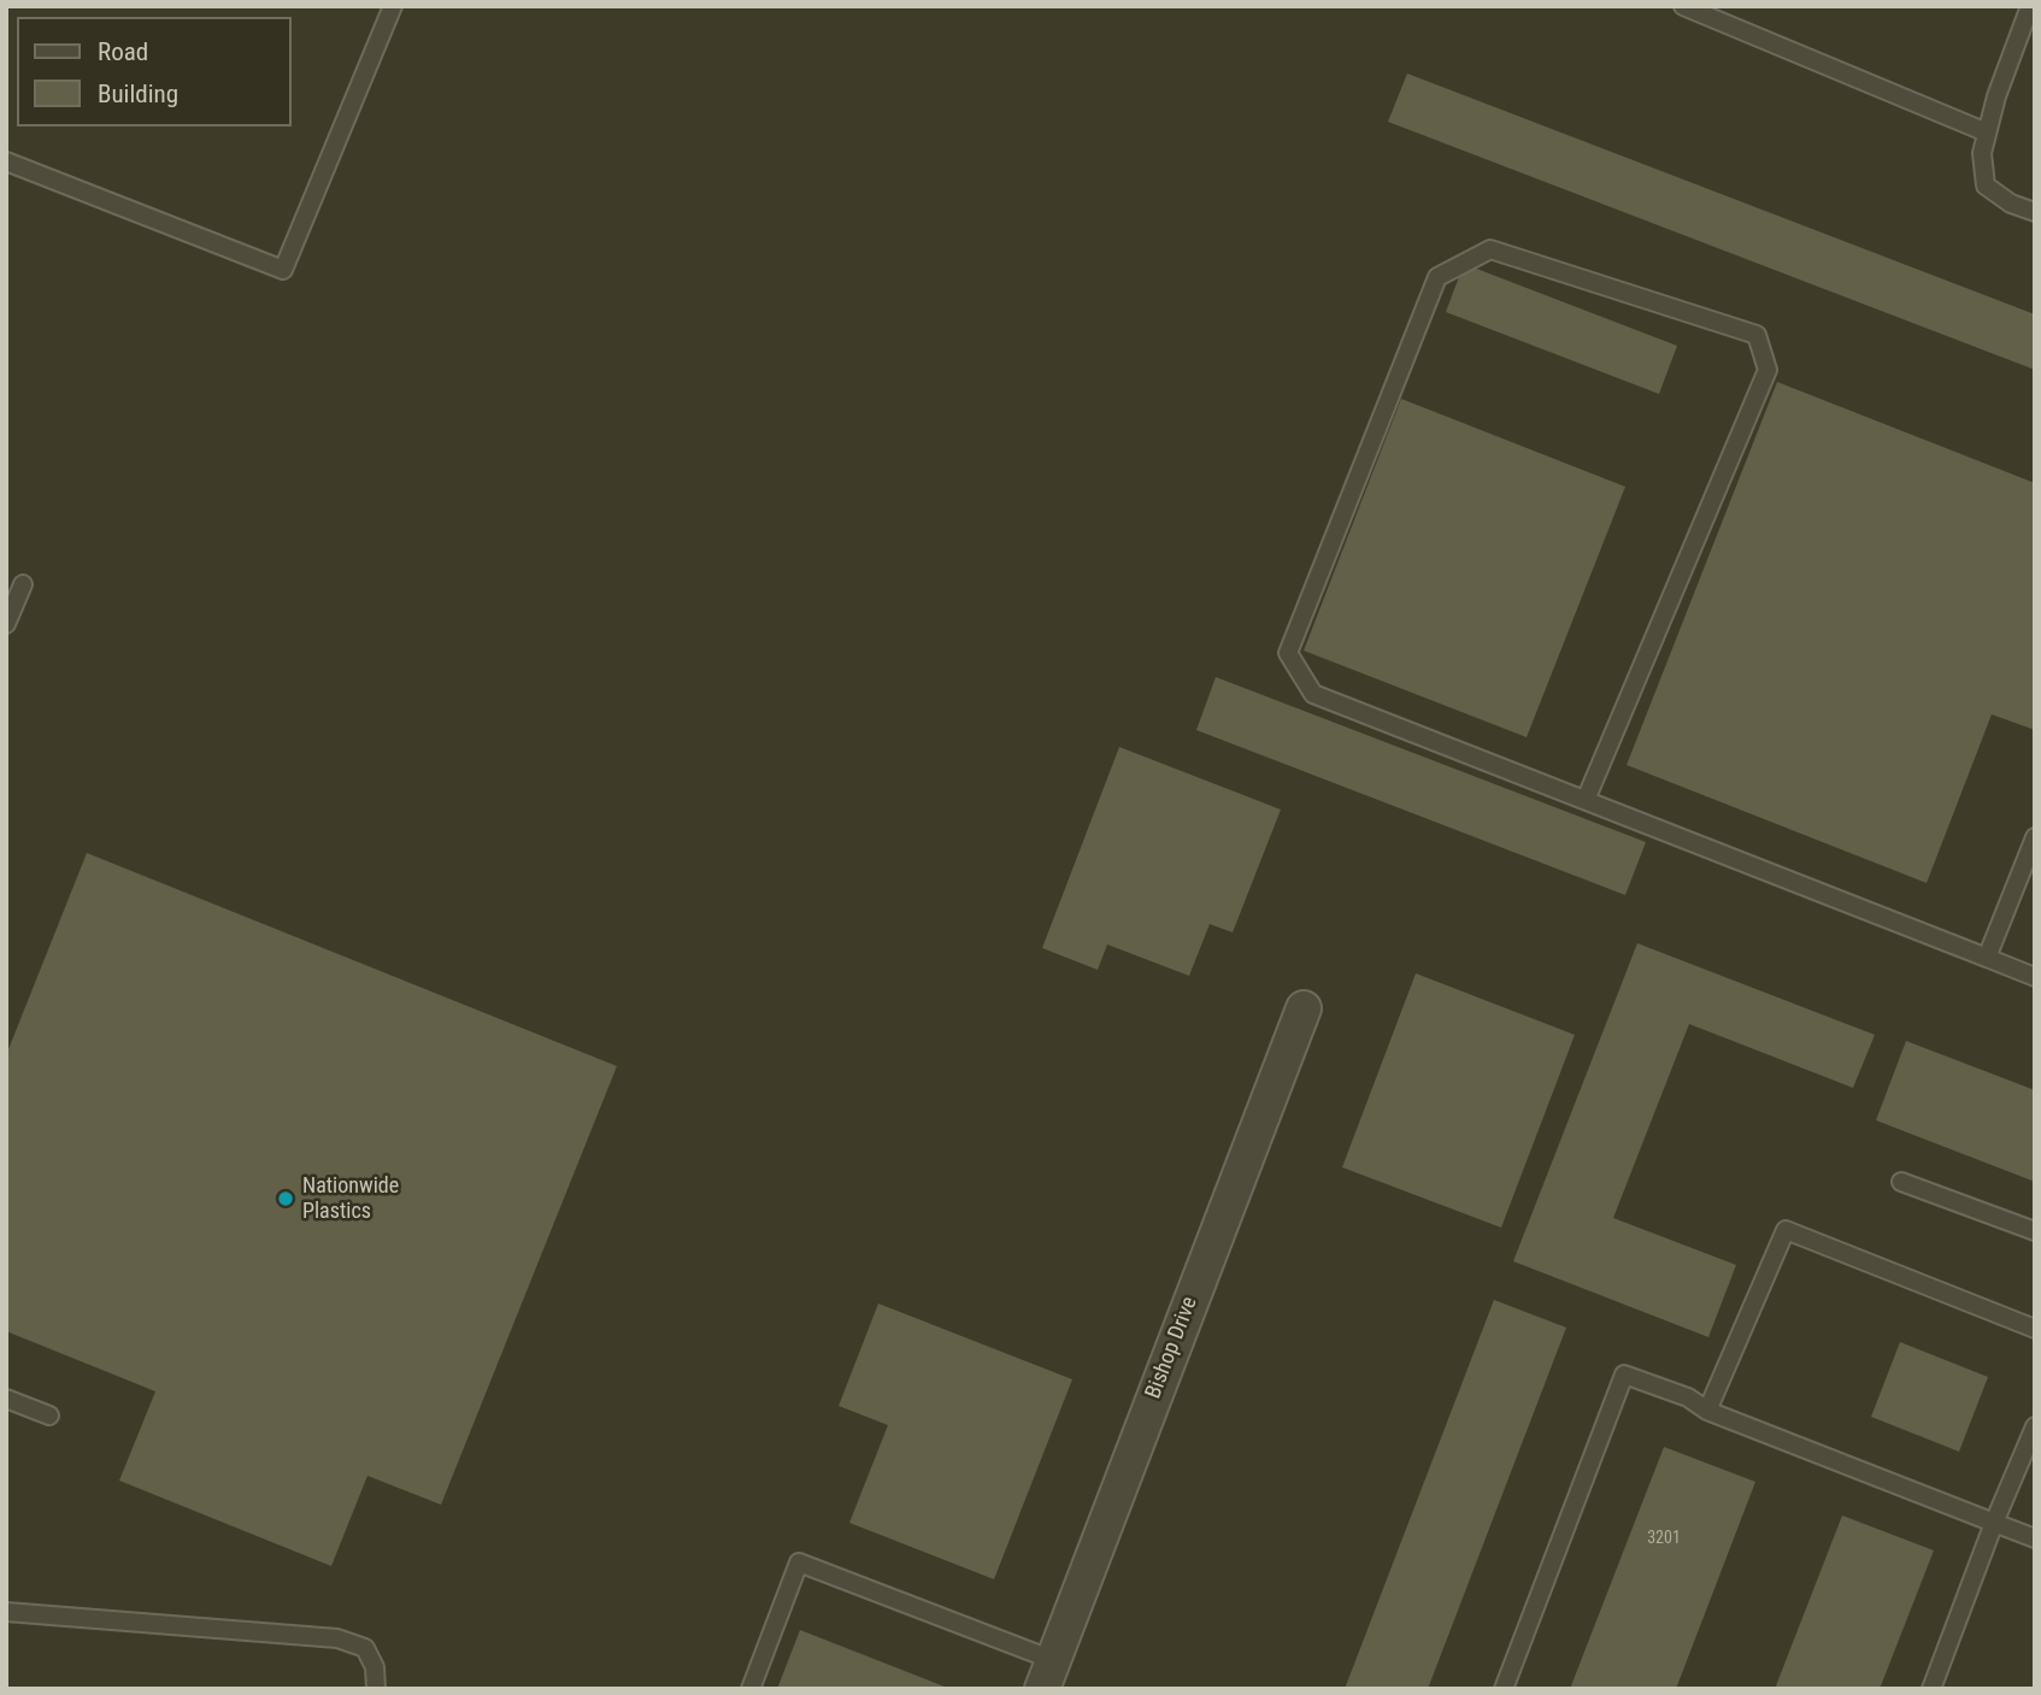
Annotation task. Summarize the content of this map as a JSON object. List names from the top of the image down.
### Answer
{
  "streets": {
    "street": ["Bishop Drive"]
  },
  "places": ["Nationwide Plastics"],
  "house_numbers": ["3201"],
  "legend": ["Road", "Building"]
}
